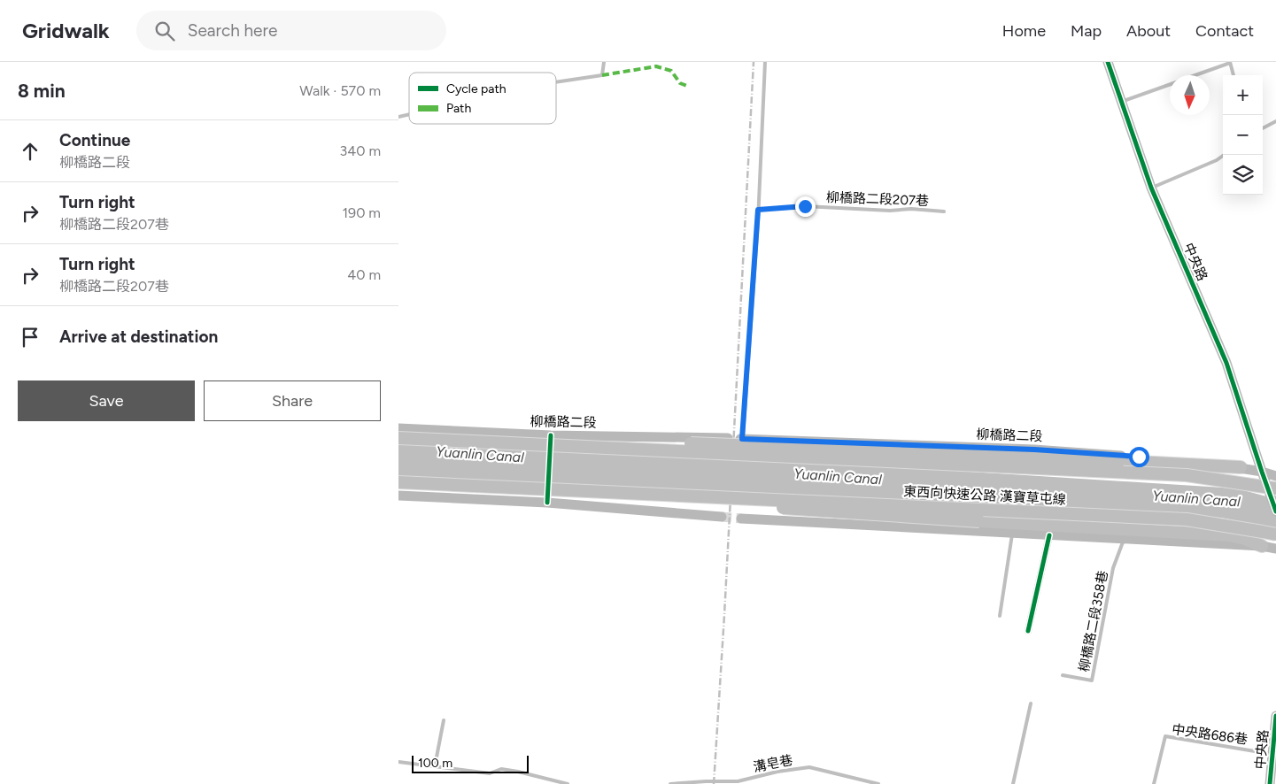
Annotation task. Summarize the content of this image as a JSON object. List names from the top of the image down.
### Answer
{
  "streets": {
    "highway": ["東西向快速公路 漢寶草屯線"],
    "main road": ["中央路", "柳橋路二段"],
    "lane": [
      "柳橋路二段207巷",
      "柳橋路二段358巷",
      "中央路686巷",
      "溝皂巷"
    ]
  },
  "crossings": [
    ["中央路", "柳橋路二段"],
    ["中央路", "中央路686巷"]
  ],
  "water": ["Yuanlin Canal"],
  "legend": ["Cycle path", "Path"],
  "scale_bar": "100 m",
  "north": "bottom",
  "page": {
    "header": "Gridwalk",
    "search": "Search here",
    "nav": [
      "Home",
      "Map",
      "About",
      "Contact"
    ],
    "heading": ["8 min", "Walk · 570 m"],
    "map_buttons": ["+", "−"],
    "list": [
      ["Continue", "柳橋路二段", "340 m"],
      ["Turn right", "柳橋路二段207巷", "190 m"],
      ["Turn right", "柳橋路二段207巷", "40 m"],
      "Arrive at destination"
    ],
    "buttons": ["Save", "Share"],
    "scale": "100 m"
  }
}
